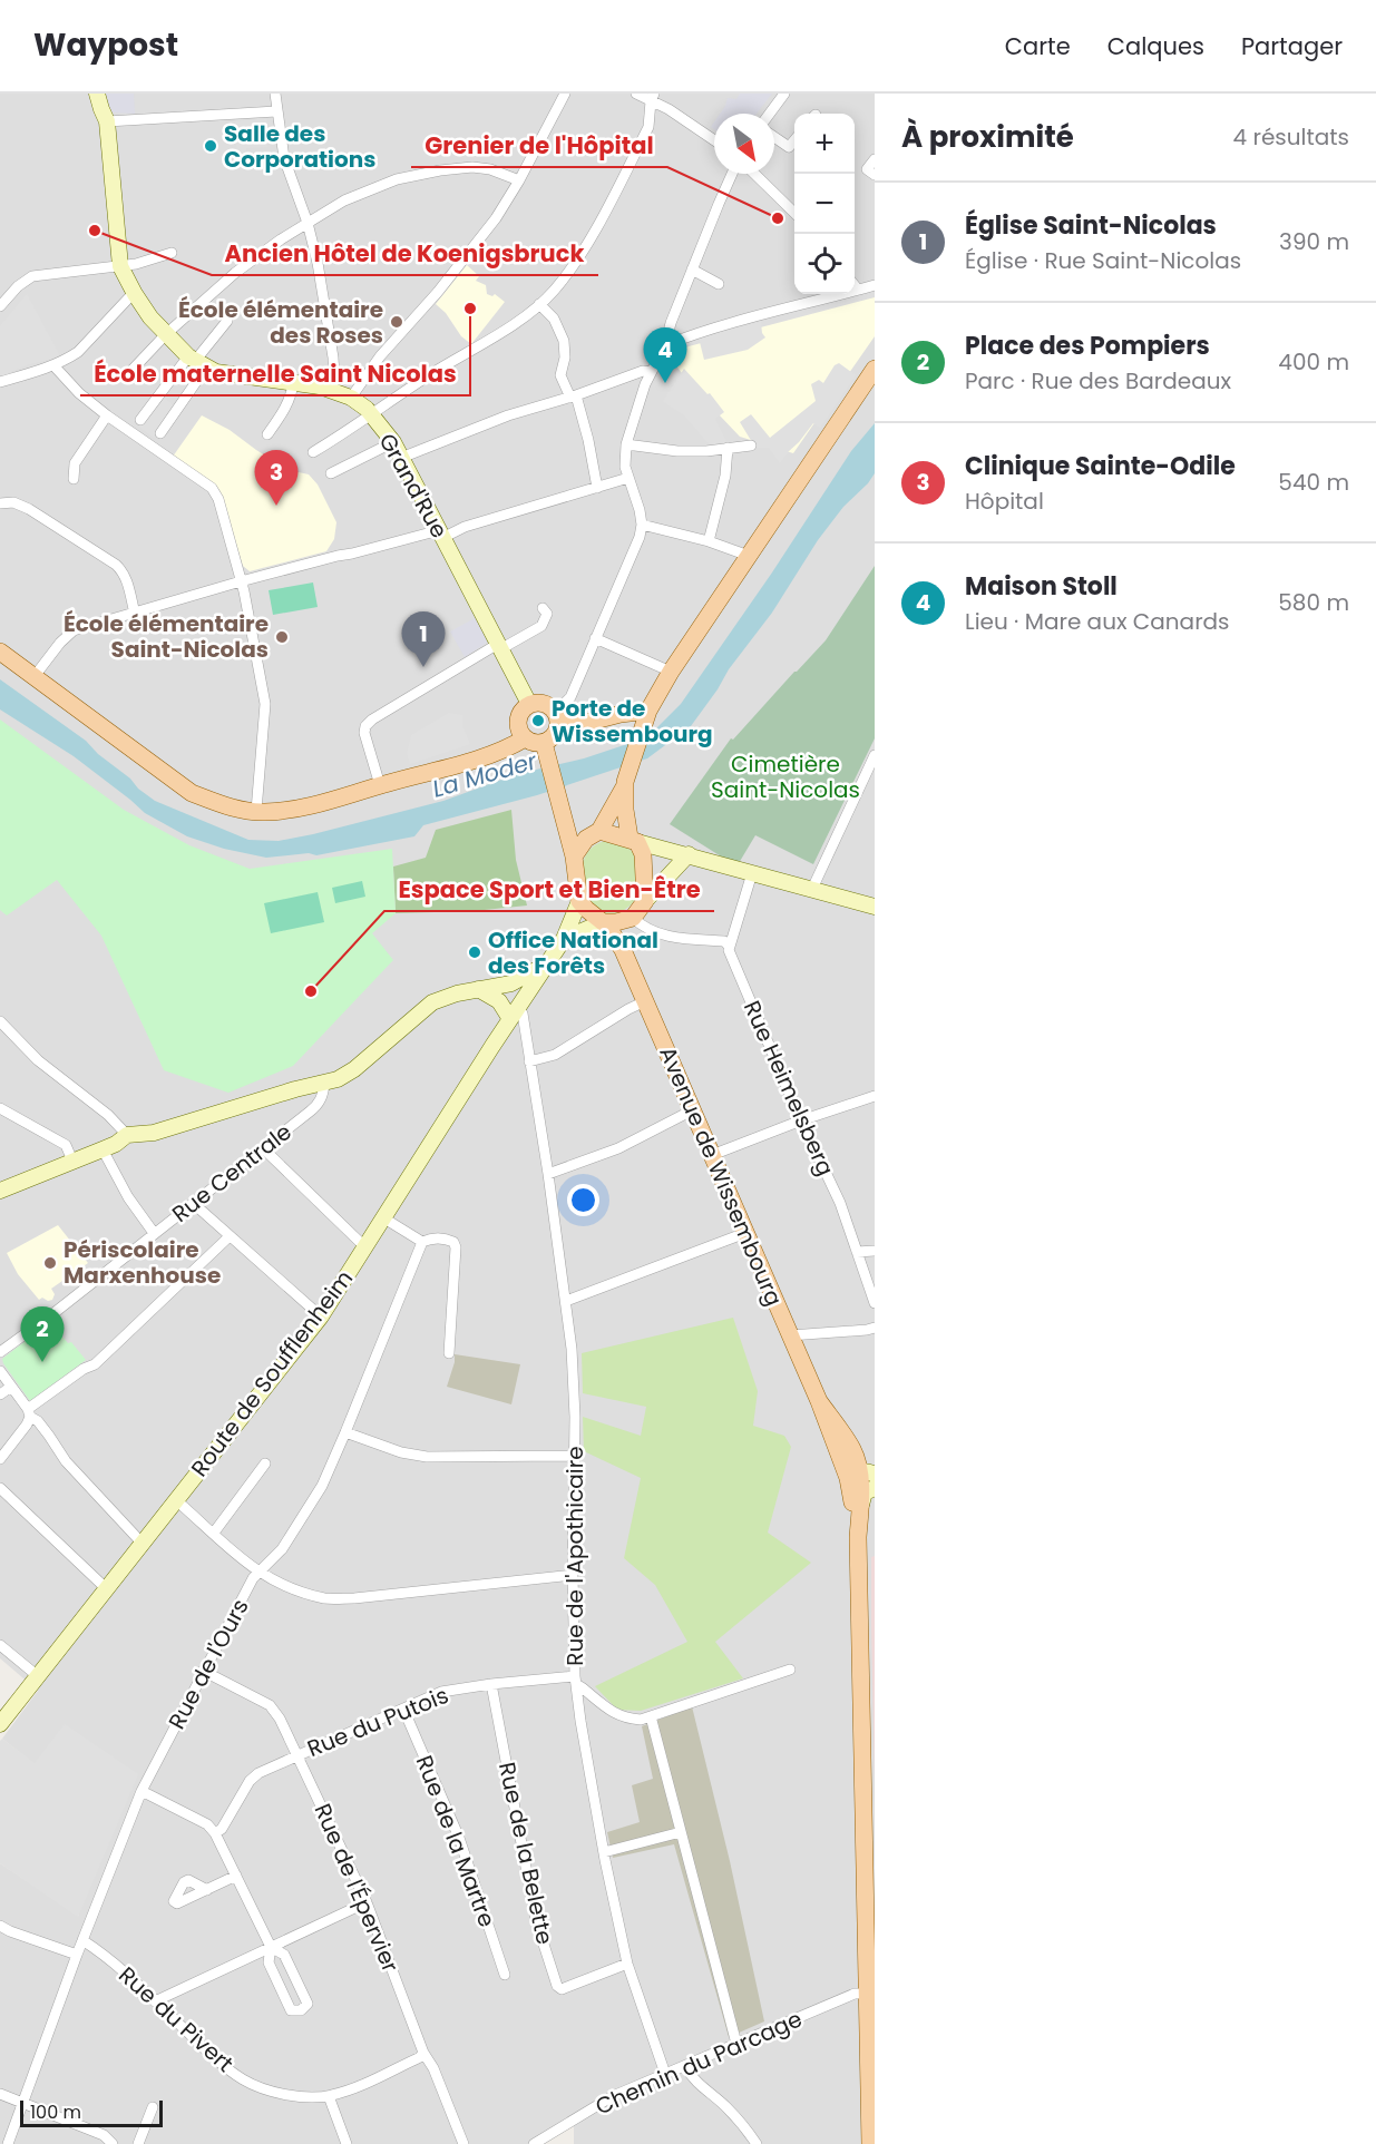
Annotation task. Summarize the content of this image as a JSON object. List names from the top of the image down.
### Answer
{
  "streets": {
    "main road": ["Avenue de Wissembourg"],
    "street": [
      "Grand'Rue",
      "Rue Heimelsberg",
      "Rue Centrale",
      "Route de Soufflenheim",
      "Rue de l'Apothicaire",
      "Rue de l'Ours",
      "Rue du Putois",
      "Rue de la Martre",
      "Rue de la Belette",
      "Rue de l'Épervier",
      "Rue du Pivert",
      "Chemin du Parcage"
    ]
  },
  "crossings": [
    ["Avenue de Wissembourg", "Route de Soufflenheim"],
    ["Avenue de Wissembourg", "Chemin du Parcage"],
    ["Route de Soufflenheim", "Rue de l'Apothicaire"],
    ["Rue de l'Apothicaire", "Rue du Putois"],
    ["Rue de l'Apothicaire", "Rue de la Belette"],
    ["Rue de l'Apothicaire", "Chemin du Parcage"],
    ["Rue de l'Ours", "Rue de l'Épervier"],
    ["Rue de l'Ours", "Rue du Pivert"],
    ["Rue du Putois", "Rue de la Martre"],
    ["Rue du Putois", "Rue de la Belette"],
    ["Rue du Putois", "Rue de l'Épervier"],
    ["Rue de l'Épervier", "Rue du Pivert"]
  ],
  "water": ["La Moder"],
  "parks": ["Cimetière Saint-Nicolas"],
  "places": [
    "Salle des Corporations",
    "Grenier de l'Hôpital",
    "Ancien Hôtel de Koenigsbruck",
    "École maternelle Saint Nicolas",
    "École élémentaire des Roses",
    "École élémentaire Saint-Nicolas",
    "Porte de Wissembourg",
    "Office National des Forêts",
    "Espace Sport et Bien-Être",
    "Périscolaire Marxenhouse"
  ],
  "scale_bar": "100 m",
  "north": "bottom right",
  "page": {
    "header": "Waypost",
    "nav": ["Carte", "Calques", "Partager"],
    "heading": ["À proximité", "4 résultats"],
    "map_buttons": ["+", "−"],
    "list": [
      {
        "mark": "1",
        "name": "Église Saint-Nicolas",
        "note": "Église · Rue Saint-Nicolas",
        "value": "390 m"
      },
      {
        "mark": "2",
        "name": "Place des Pompiers",
        "note": "Parc · Rue des Bardeaux",
        "value": "400 m"
      },
      {
        "mark": "3",
        "name": "Clinique Sainte-Odile",
        "note": "Hôpital",
        "value": "540 m"
      },
      {
        "mark": "4",
        "name": "Maison Stoll",
        "note": "Lieu · Mare aux Canards",
        "value": "580 m"
      }
    ],
    "pins": [
      "4",
      "3",
      "1",
      "2"
    ],
    "scale": "100 m"
  }
}
